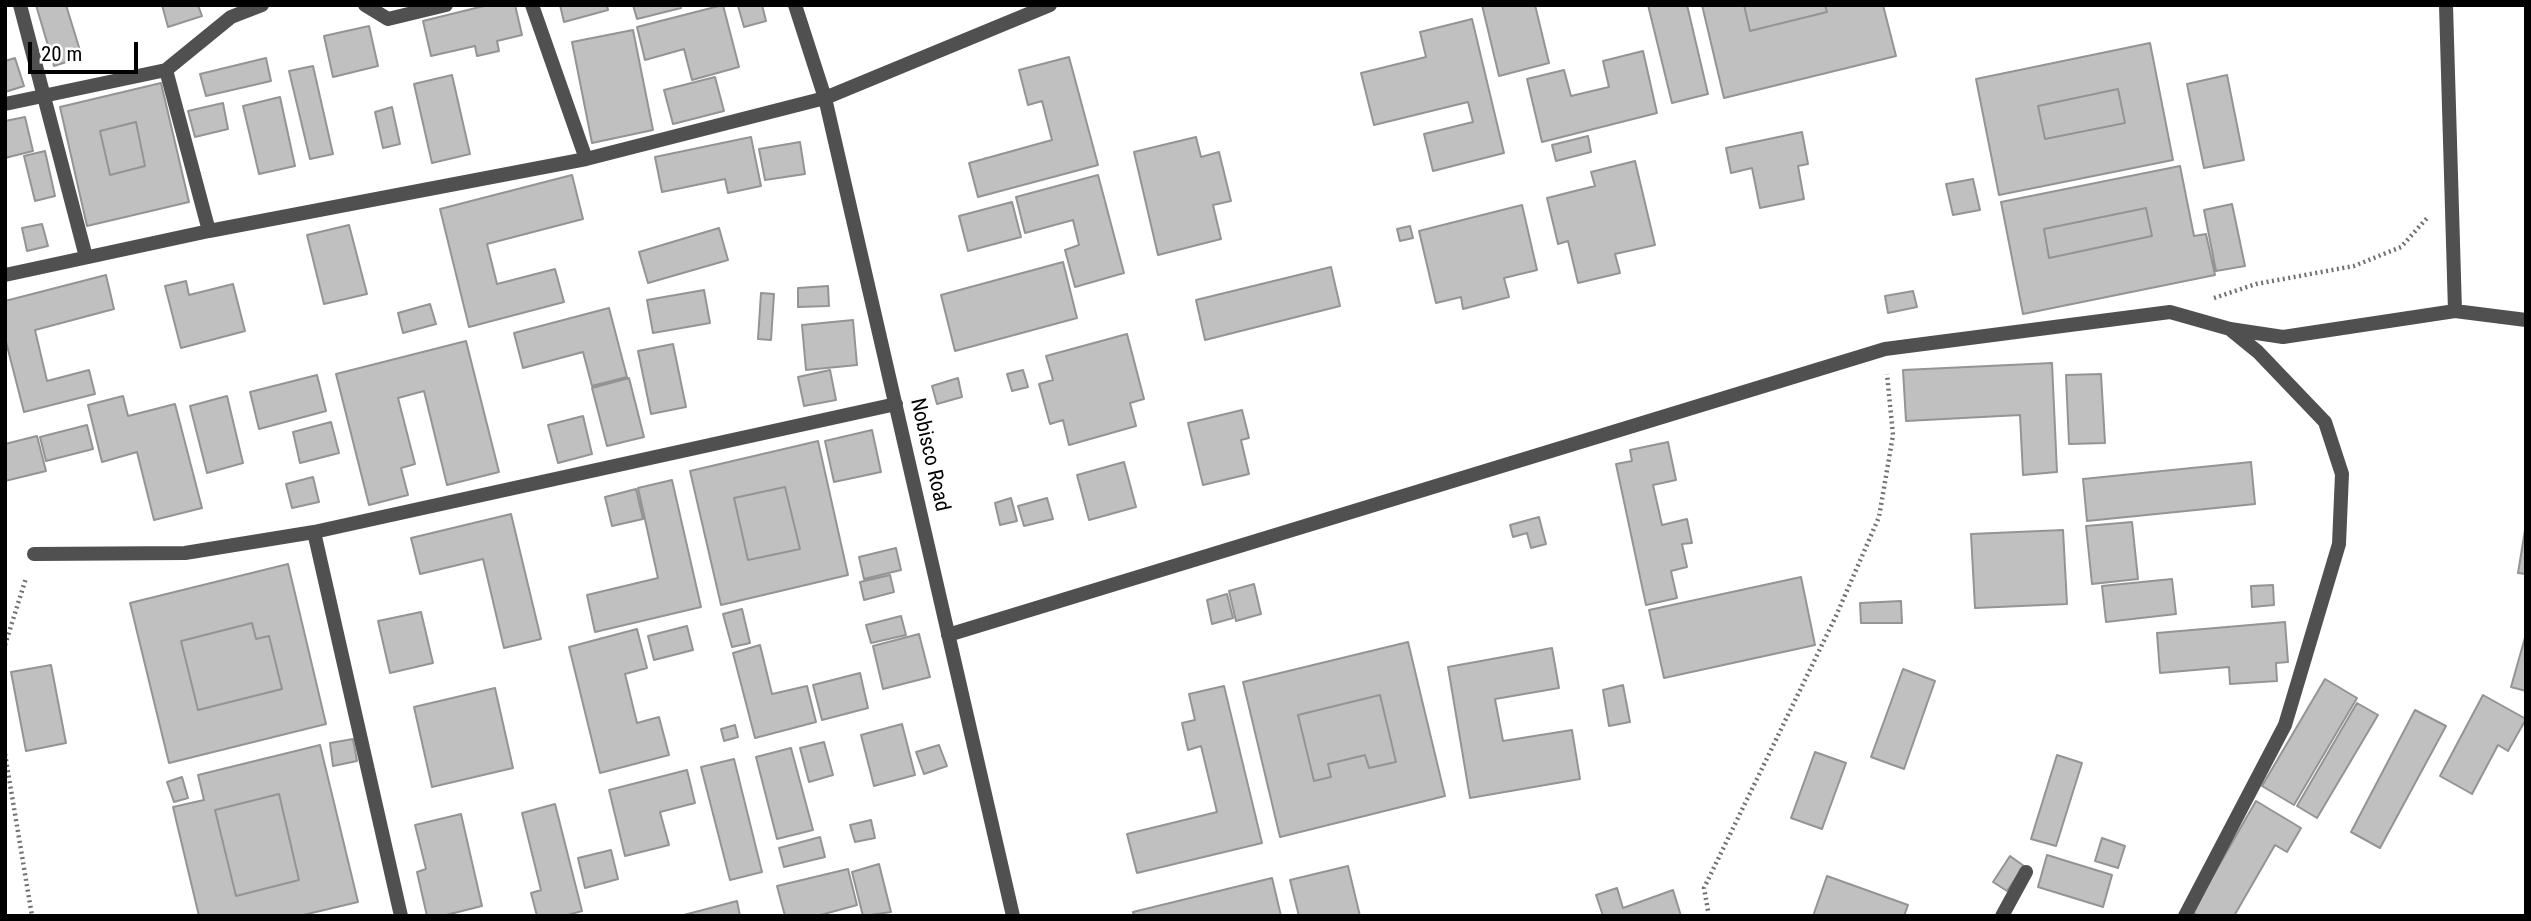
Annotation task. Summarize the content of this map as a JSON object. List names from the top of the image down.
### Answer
{
  "streets": {
    "street": ["Nobisco Road"]
  },
  "scale_bar": "20 m"
}
